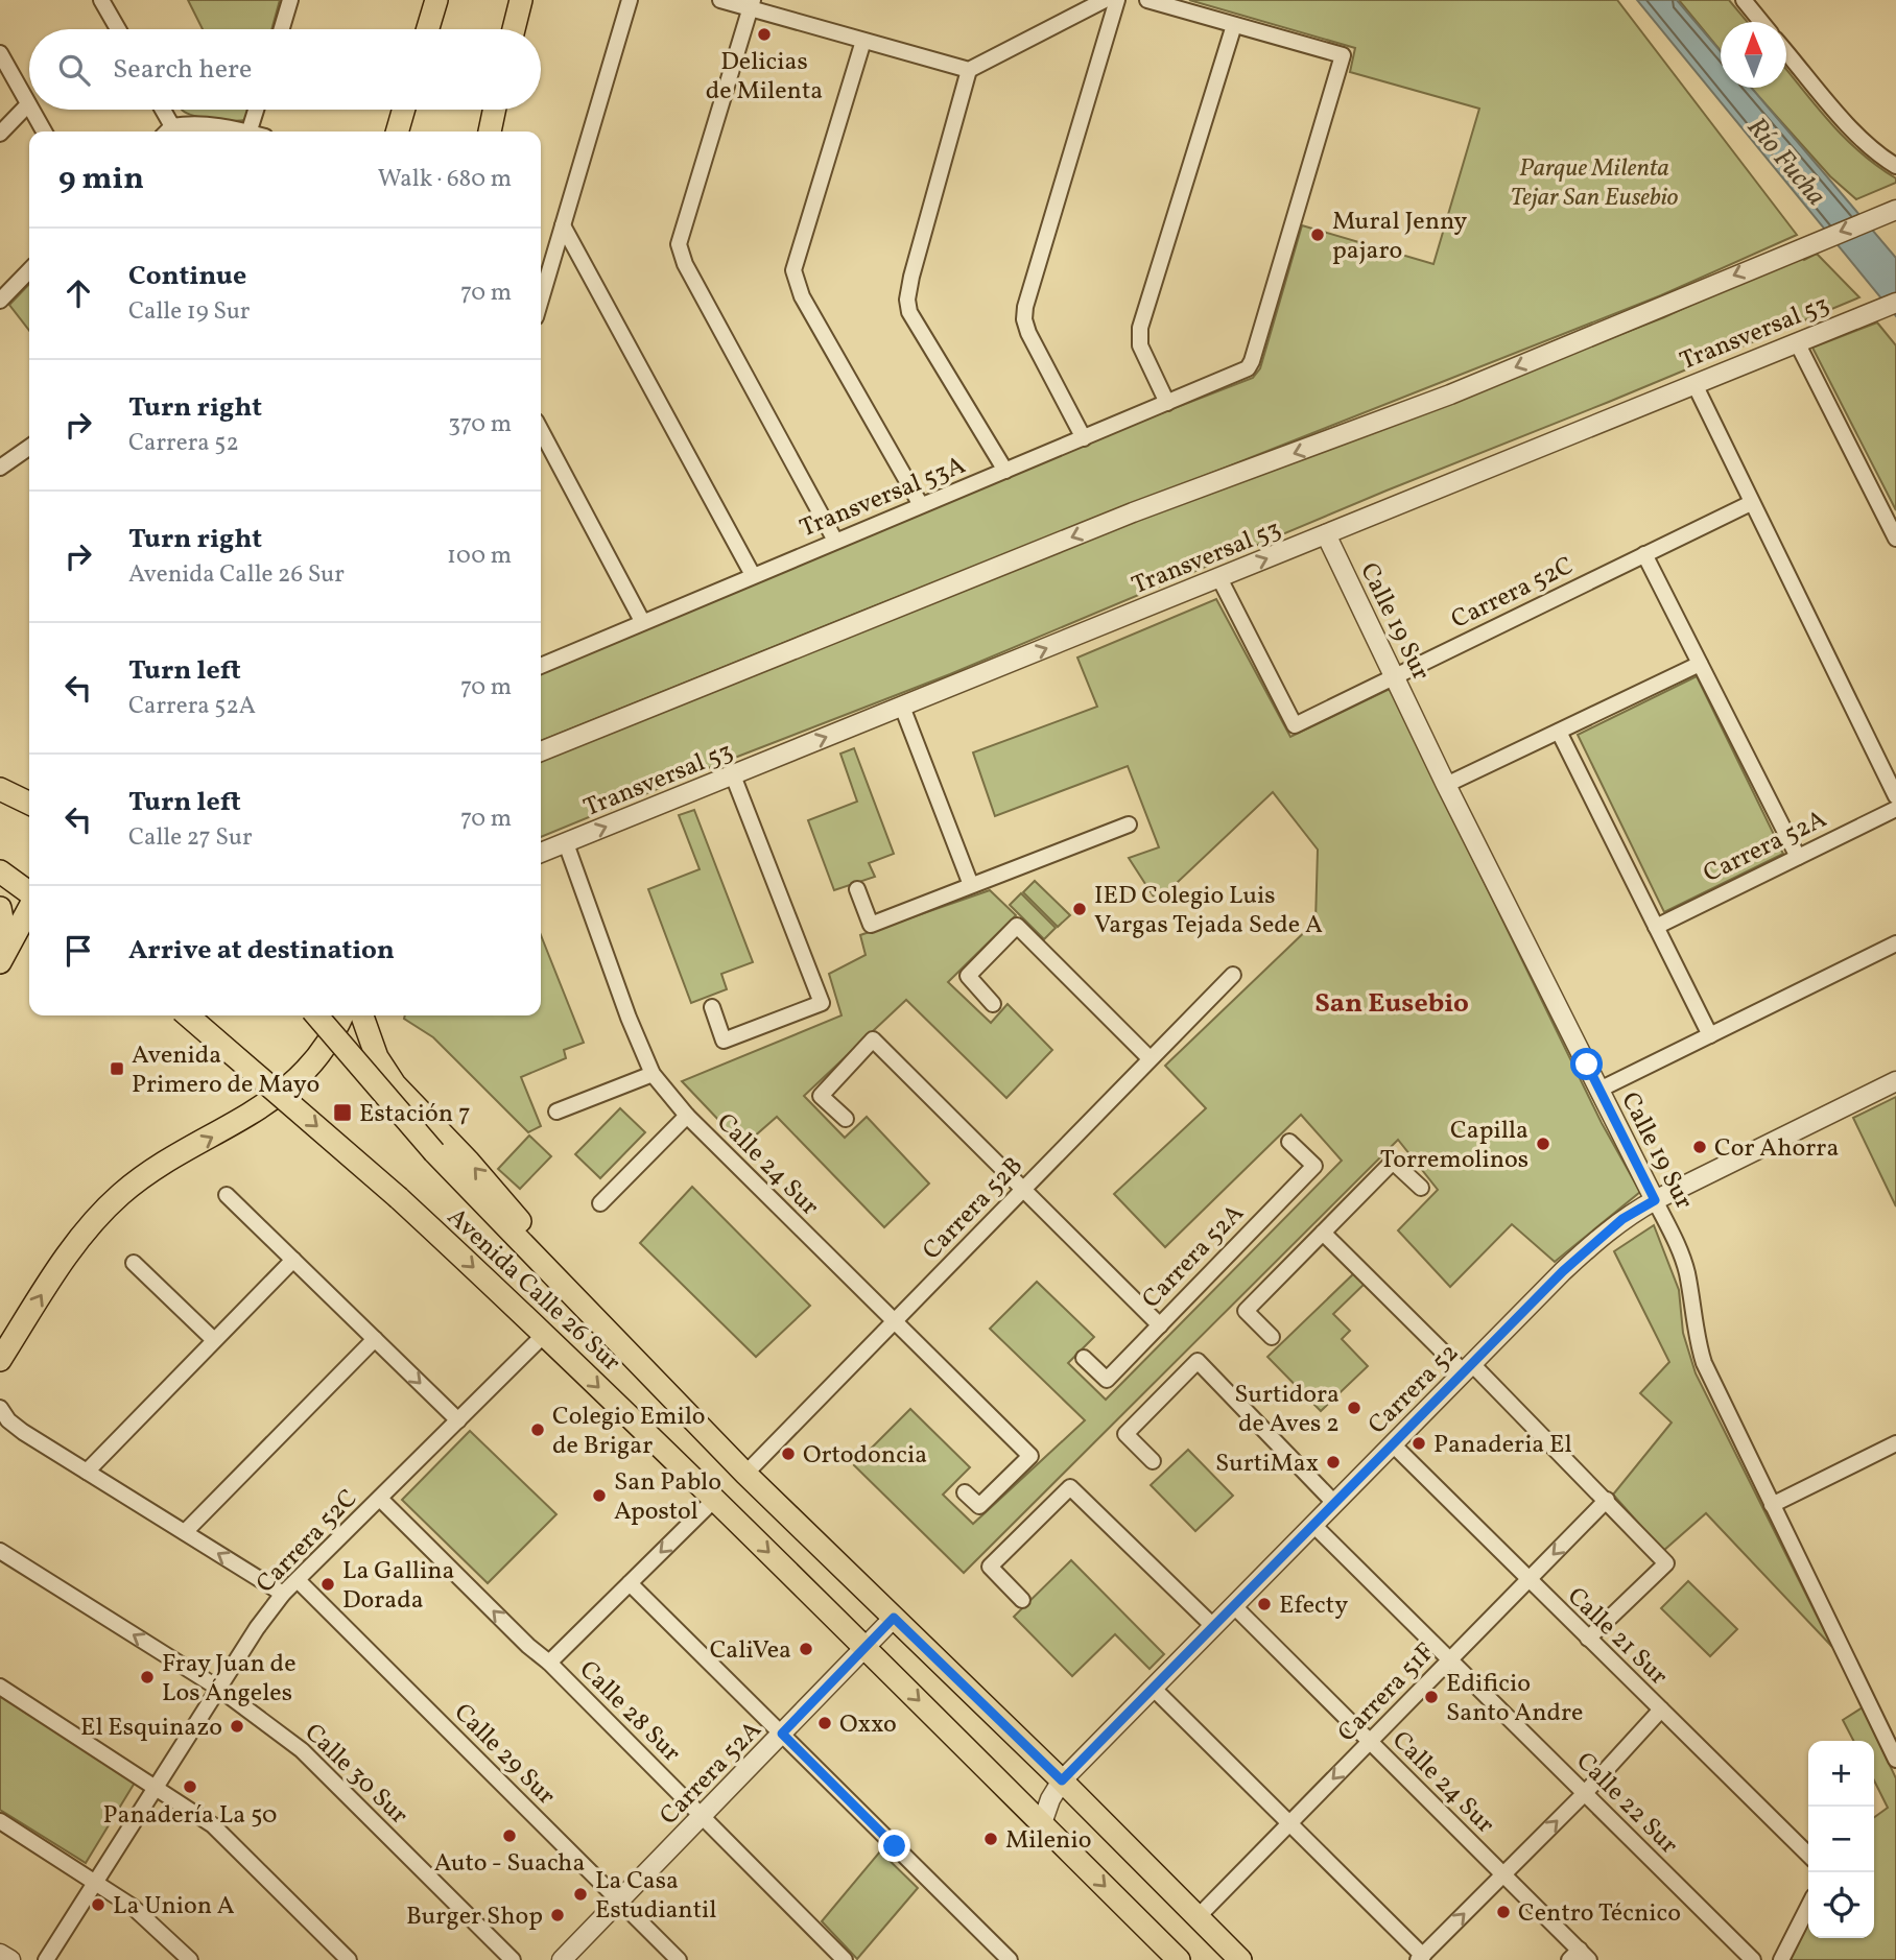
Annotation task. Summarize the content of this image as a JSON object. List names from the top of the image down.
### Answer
{
  "streets": {
    "main road": ["Avenida Calle 26 Sur"],
    "street": [
      "Transversal 53",
      "Transversal 53A",
      "Carrera 52C",
      "Calle 19 Sur",
      "Carrera 52A",
      "Calle 24 Sur",
      "Carrera 52B",
      "Carrera 52",
      "Calle 21 Sur",
      "Carrera 51F",
      "Calle 28 Sur",
      "Calle 29 Sur",
      "Calle 30 Sur",
      "Calle 22 Sur"
    ]
  },
  "crossings": [
    ["Transversal 53", "Carrera 52C"],
    ["Transversal 53", "Calle 19 Sur"],
    ["Transversal 53", "Calle 24 Sur"],
    ["Carrera 52C", "Calle 19 Sur"],
    ["Carrera 52C", "Avenida Calle 26 Sur"],
    ["Carrera 52C", "Calle 28 Sur"],
    ["Carrera 52C", "Calle 29 Sur"],
    ["Carrera 52C", "Calle 30 Sur"],
    ["Calle 19 Sur", "Carrera 52"],
    ["Carrera 52A", "Avenida Calle 26 Sur"],
    ["Carrera 52A", "Calle 28 Sur"],
    ["Carrera 52A", "Calle 29 Sur"],
    ["Calle 24 Sur", "Carrera 52B"],
    ["Calle 24 Sur", "Carrera 52"],
    ["Calle 24 Sur", "Carrera 51F"],
    ["Carrera 52B", "Avenida Calle 26 Sur"],
    ["Avenida Calle 26 Sur", "Carrera 52"],
    ["Avenida Calle 26 Sur", "Carrera 51F"],
    ["Carrera 52", "Calle 21 Sur"],
    ["Carrera 52", "Calle 22 Sur"],
    ["Calle 21 Sur", "Carrera 51F"],
    ["Carrera 51F", "Calle 22 Sur"]
  ],
  "one_way": ["Carrera 51F", "Calle 28 Sur"],
  "districts": ["San Eusebio"],
  "water": ["Río Fucha"],
  "parks": ["Parque Milenta Tejar San Eusebio"],
  "places": {
    "other": [
      "Delicias de Milenta",
      "Mural Jenny pajaro",
      "IED Colegio Luis Vargas Tejada Sede A",
      "Capilla Torremolinos",
      "Cor Ahorra",
      "Surtidora de Aves 2",
      "Colegio Emilo de Brigar",
      "Panaderia El",
      "Ortodoncia",
      "SurtiMax",
      "San Pablo Apostol",
      "La Gallina Dorada",
      "Efecty",
      "CaliVea",
      "Fray Juan de Los Ángeles",
      "Edificio Santo Andre",
      "Oxxo",
      "El Esquinazo",
      "Panadería La 50",
      "Auto - Suacha",
      "Milenio",
      "La Casa Estudiantil",
      "La Union A",
      "Centro Técnico",
      "Burger Shop"
    ],
    "transit": ["Avenida Primero de Mayo", "Estación 7"]
  },
  "north": "top",
  "page": {
    "search": "Search here",
    "heading": ["9 min", "Walk · 680 m"],
    "list": [
      ["Continue", "Calle 19 Sur", "70 m"],
      ["Turn right", "Carrera 52", "370 m"],
      ["Turn right", "Avenida Calle 26 Sur", "100 m"],
      ["Turn left", "Carrera 52A", "70 m"],
      ["Turn left", "Calle 27 Sur", "70 m"],
      "Arrive at destination"
    ],
    "map_buttons": ["+", "−"]
  }
}
